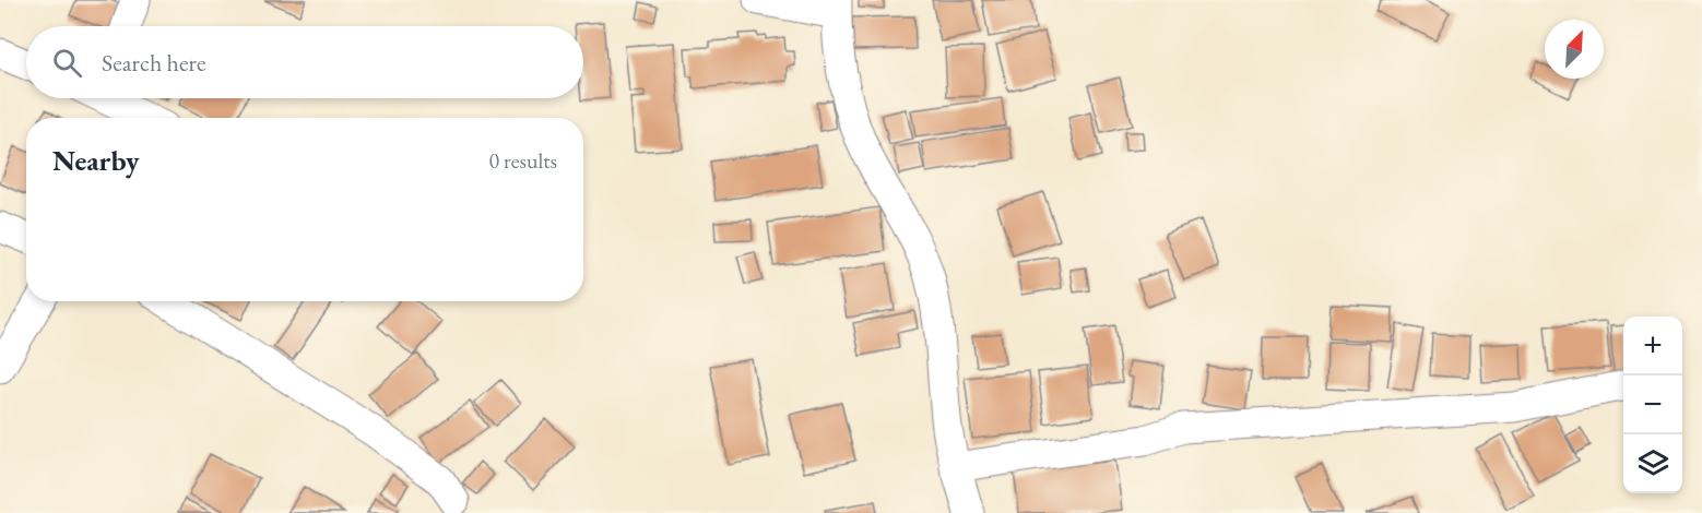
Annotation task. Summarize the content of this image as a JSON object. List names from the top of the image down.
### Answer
{
  "north": "top right",
  "page": {
    "search": "Search here",
    "heading": ["Nearby", "0 results"],
    "map_buttons": ["+", "−"]
  }
}
